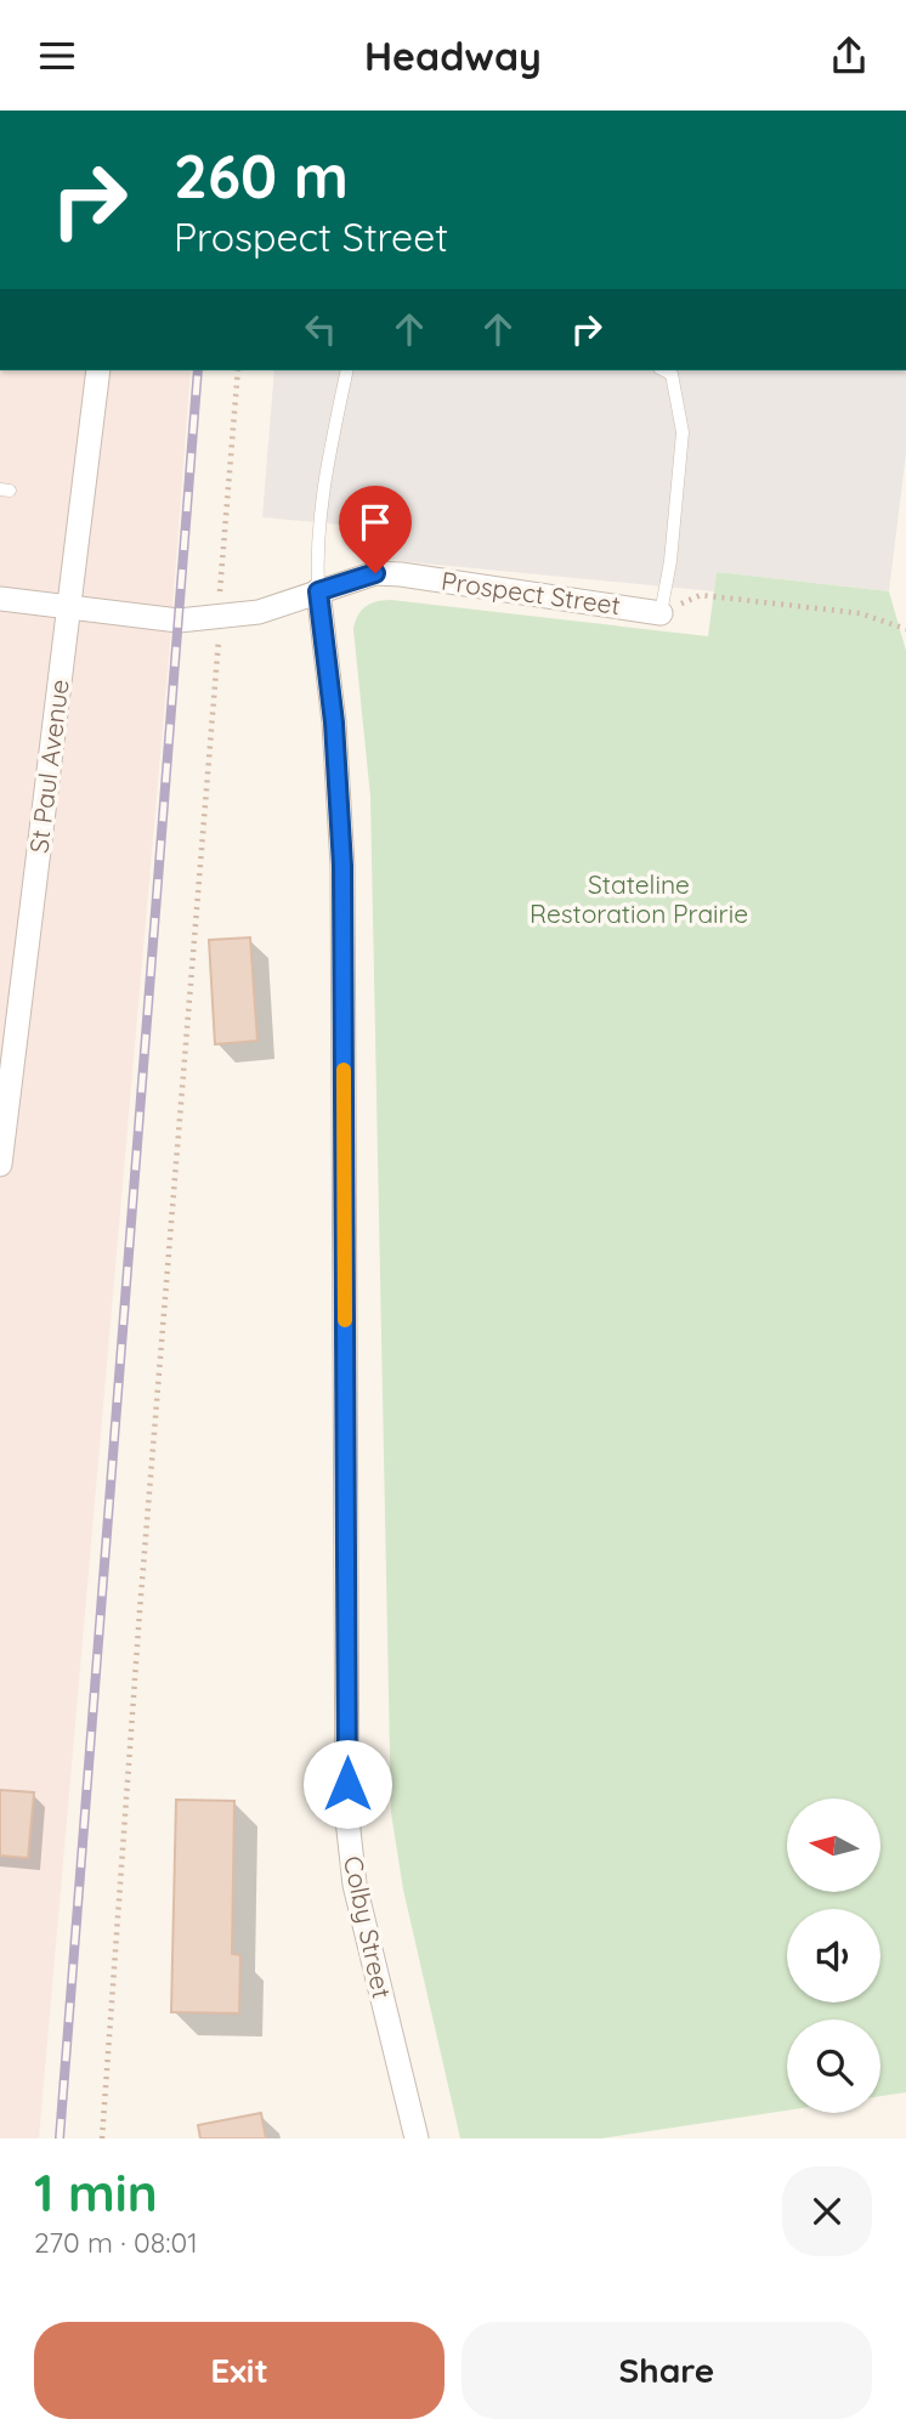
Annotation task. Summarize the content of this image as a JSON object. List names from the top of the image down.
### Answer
{
  "streets": {
    "street": ["Prospect Street", "St Paul Avenue", "Colby Street"]
  },
  "crossings": [
    ["Prospect Street", "St Paul Avenue"],
    ["Prospect Street", "Colby Street"]
  ],
  "parks": ["Stateline Restoration Prairie"],
  "north": "left",
  "page": {
    "header": "Headway",
    "turn": ["260 m", "Prospect Street"],
    "heading": ["1 min", "270 m · 08:01"],
    "buttons": ["Exit", "Share"]
  }
}
